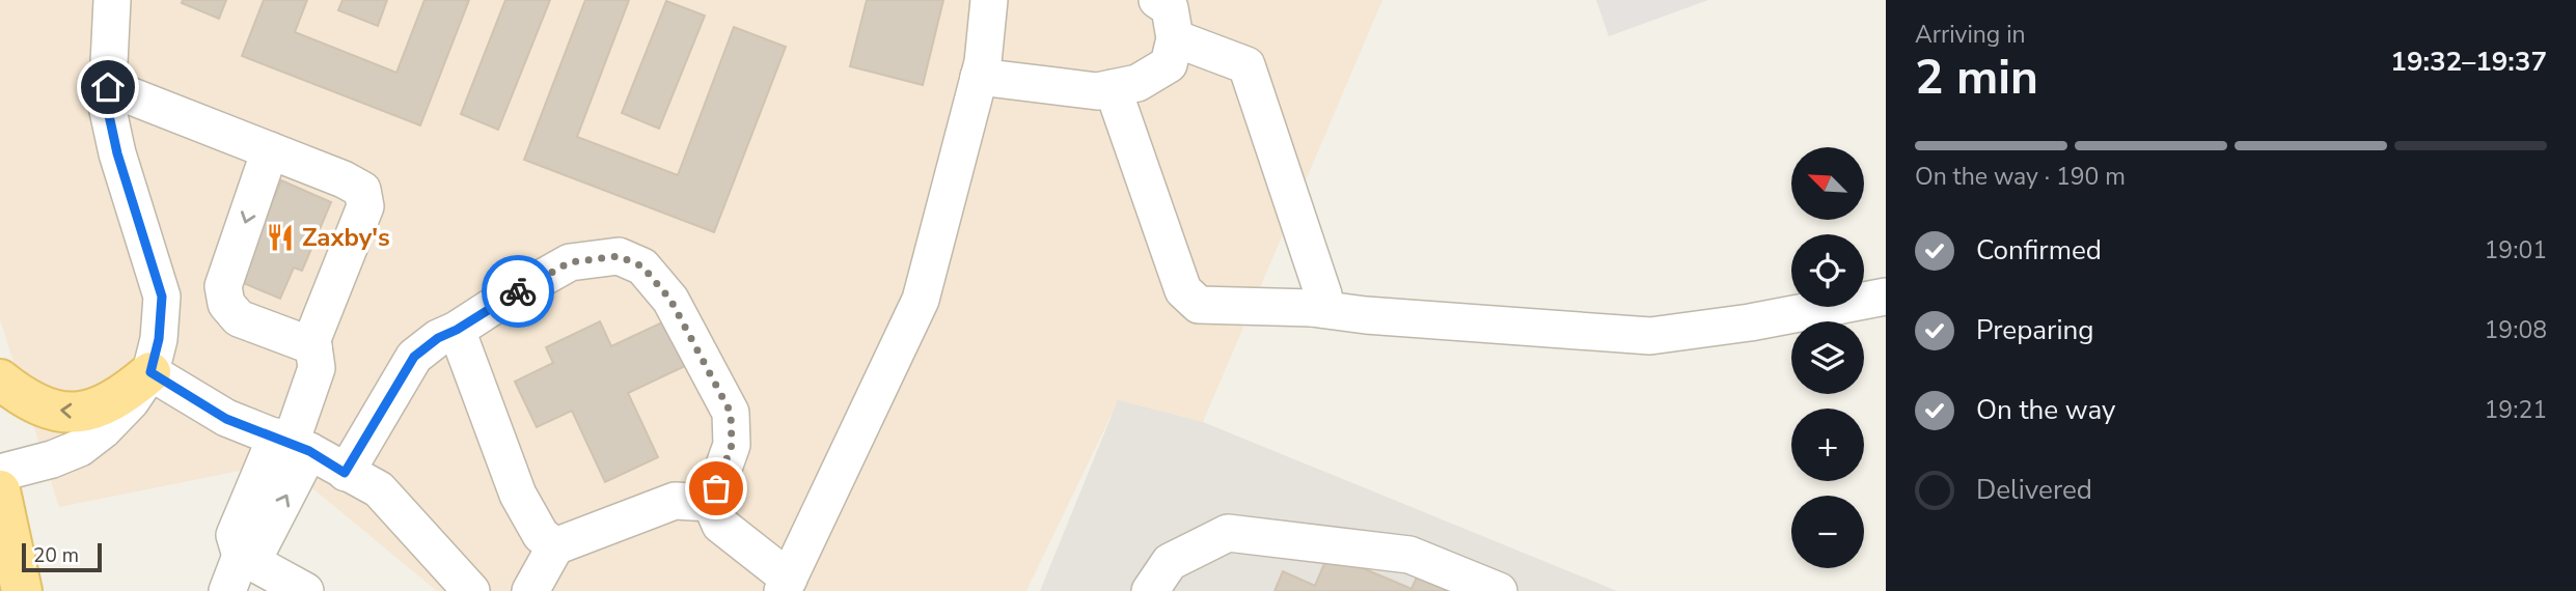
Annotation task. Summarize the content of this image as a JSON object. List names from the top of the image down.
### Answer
{
  "places": {
    "restaurant": ["Zaxby's"]
  },
  "scale_bar": "20 m",
  "north": "top left",
  "page": {
    "heading": ["2 min", "Arriving in", "19:32–19:37"],
    "bar": "On the way · 190 m",
    "map_buttons": ["+", "−"],
    "list": [
      ["Confirmed", "19:01"],
      ["Preparing", "19:08"],
      ["On the way", "19:21"],
      "Delivered"
    ],
    "scale": "20 m"
  }
}
